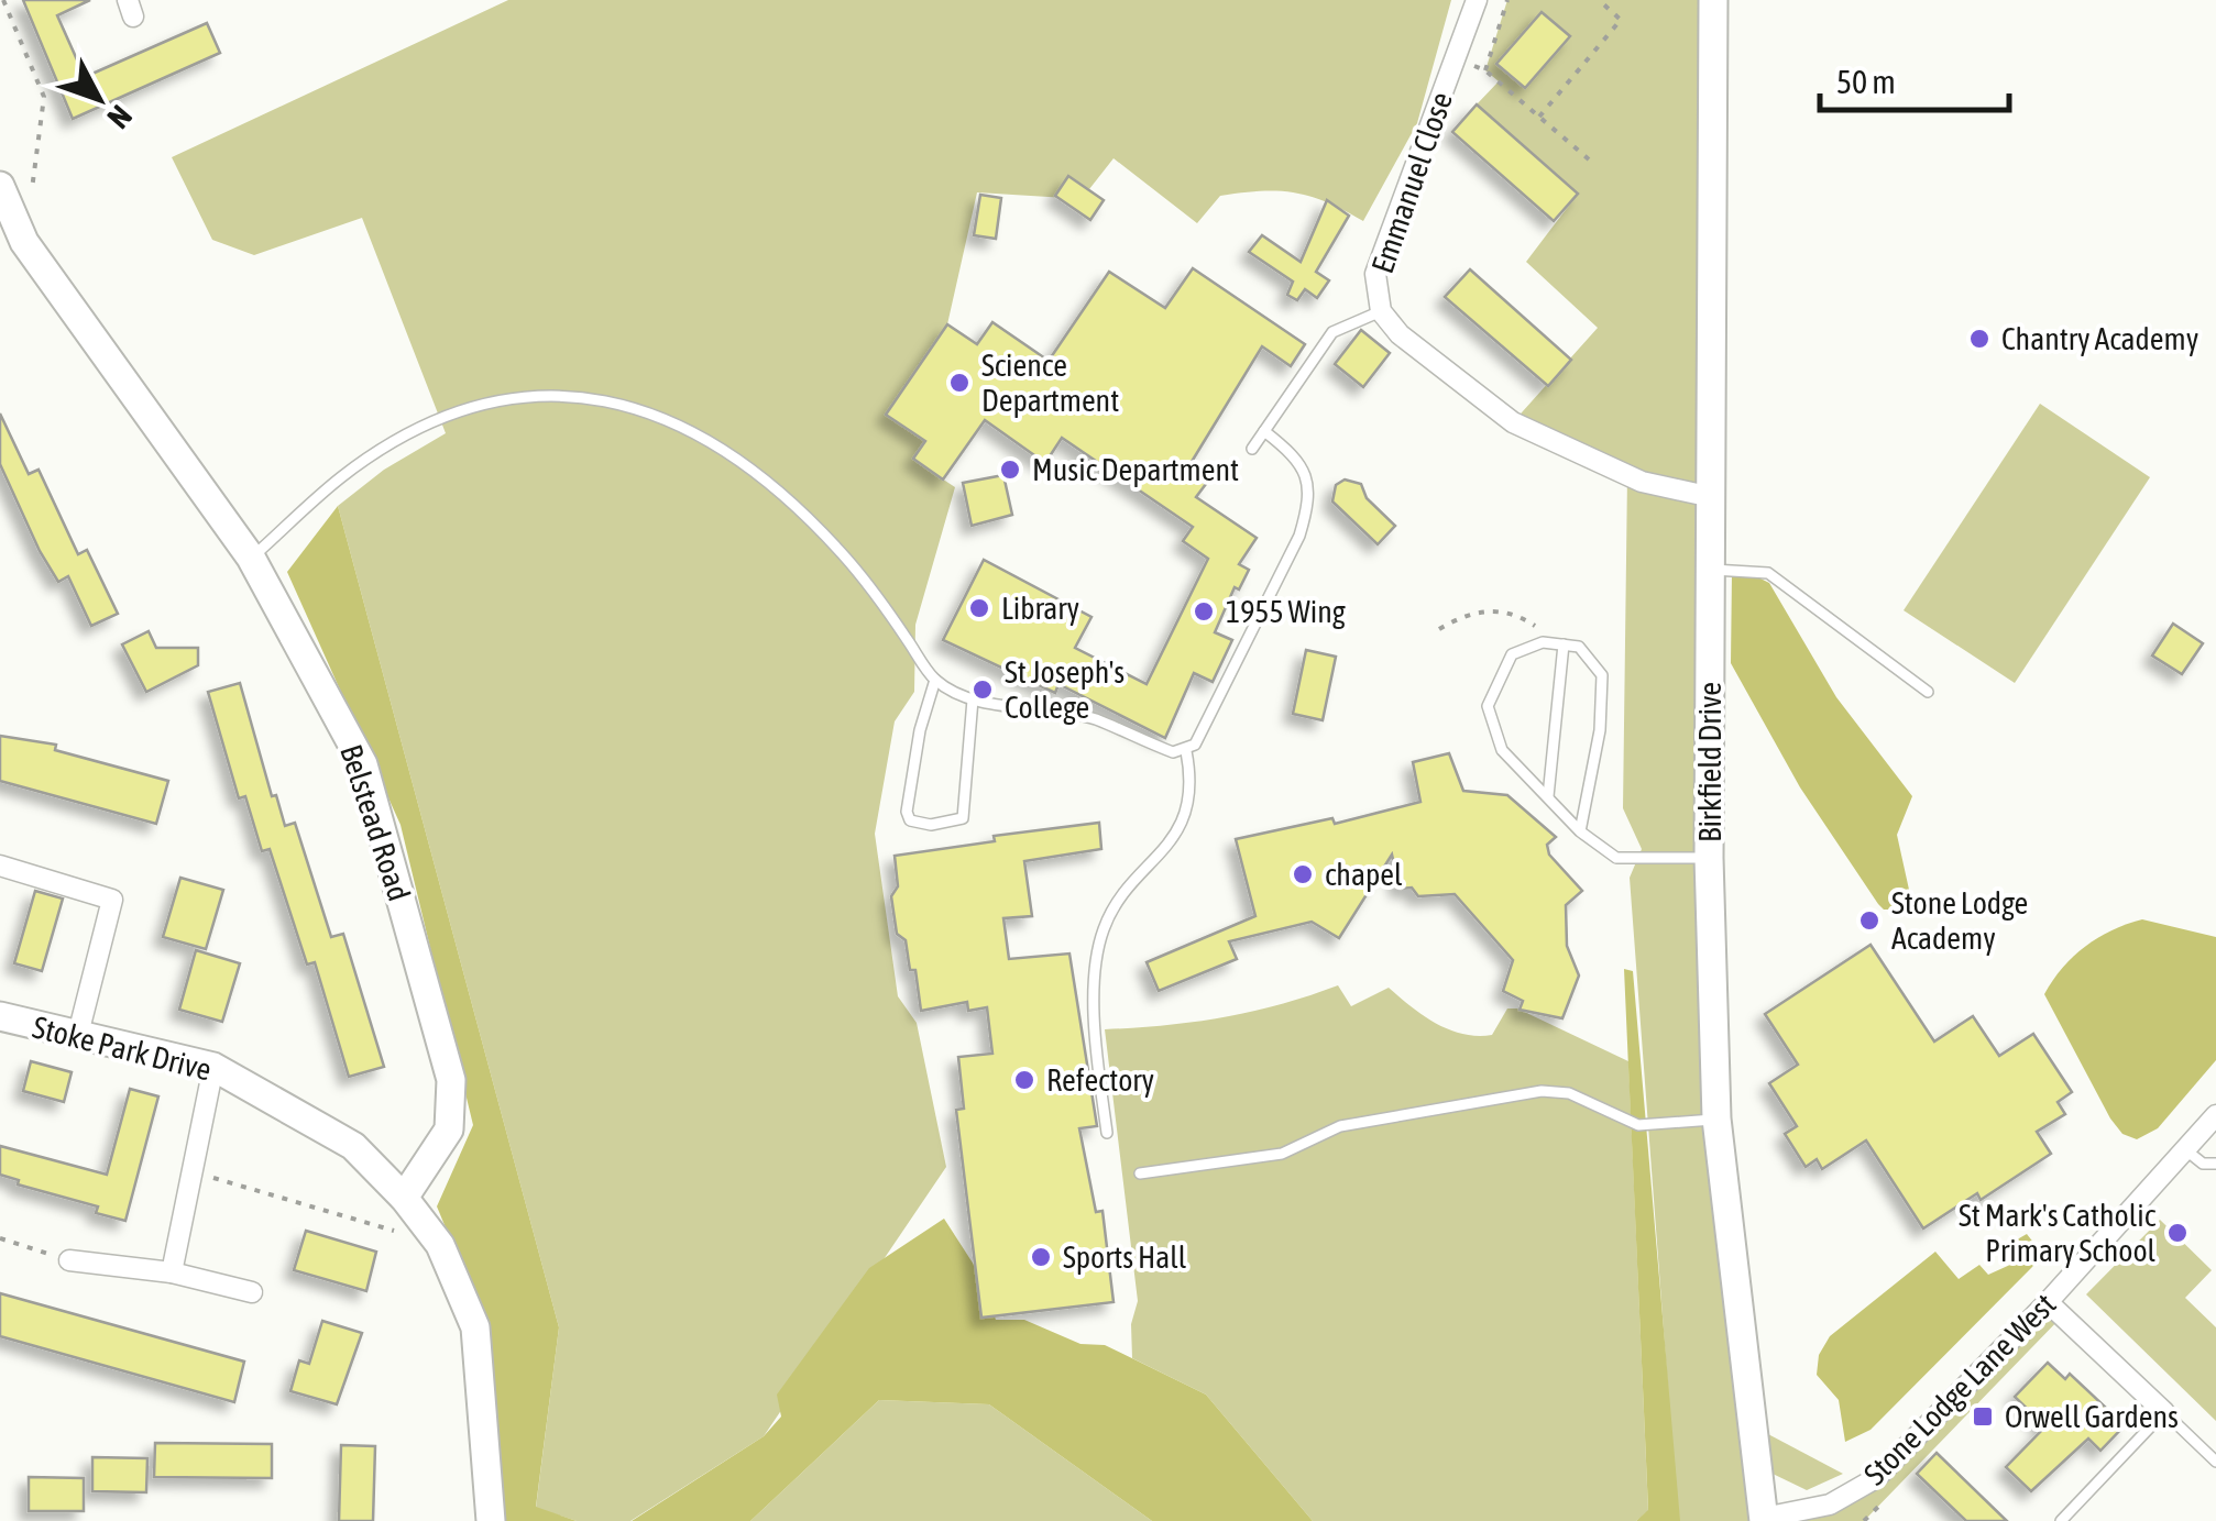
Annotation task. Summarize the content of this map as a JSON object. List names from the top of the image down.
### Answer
{
  "streets": {
    "street": [
      "Emmanuel Close",
      "Birkfield Drive",
      "Belstead Road",
      "Stoke Park Drive",
      "Stone Lodge Lane West"
    ]
  },
  "crossings": [
    ["Emmanuel Close", "Birkfield Drive"],
    ["Birkfield Drive", "Stone Lodge Lane West"],
    ["Belstead Road", "Stoke Park Drive"]
  ],
  "places": {
    "other": [
      "Chantry Academy",
      "Science Department",
      "Music Department",
      "Library",
      "1955 Wing",
      "St Joseph's College",
      "chapel",
      "Stone Lodge Academy",
      "Refectory",
      "St Mark's Catholic Primary School",
      "Sports Hall"
    ],
    "transit": ["Orwell Gardens"]
  },
  "scale_bar": "50 m",
  "north": "bottom right"
}
